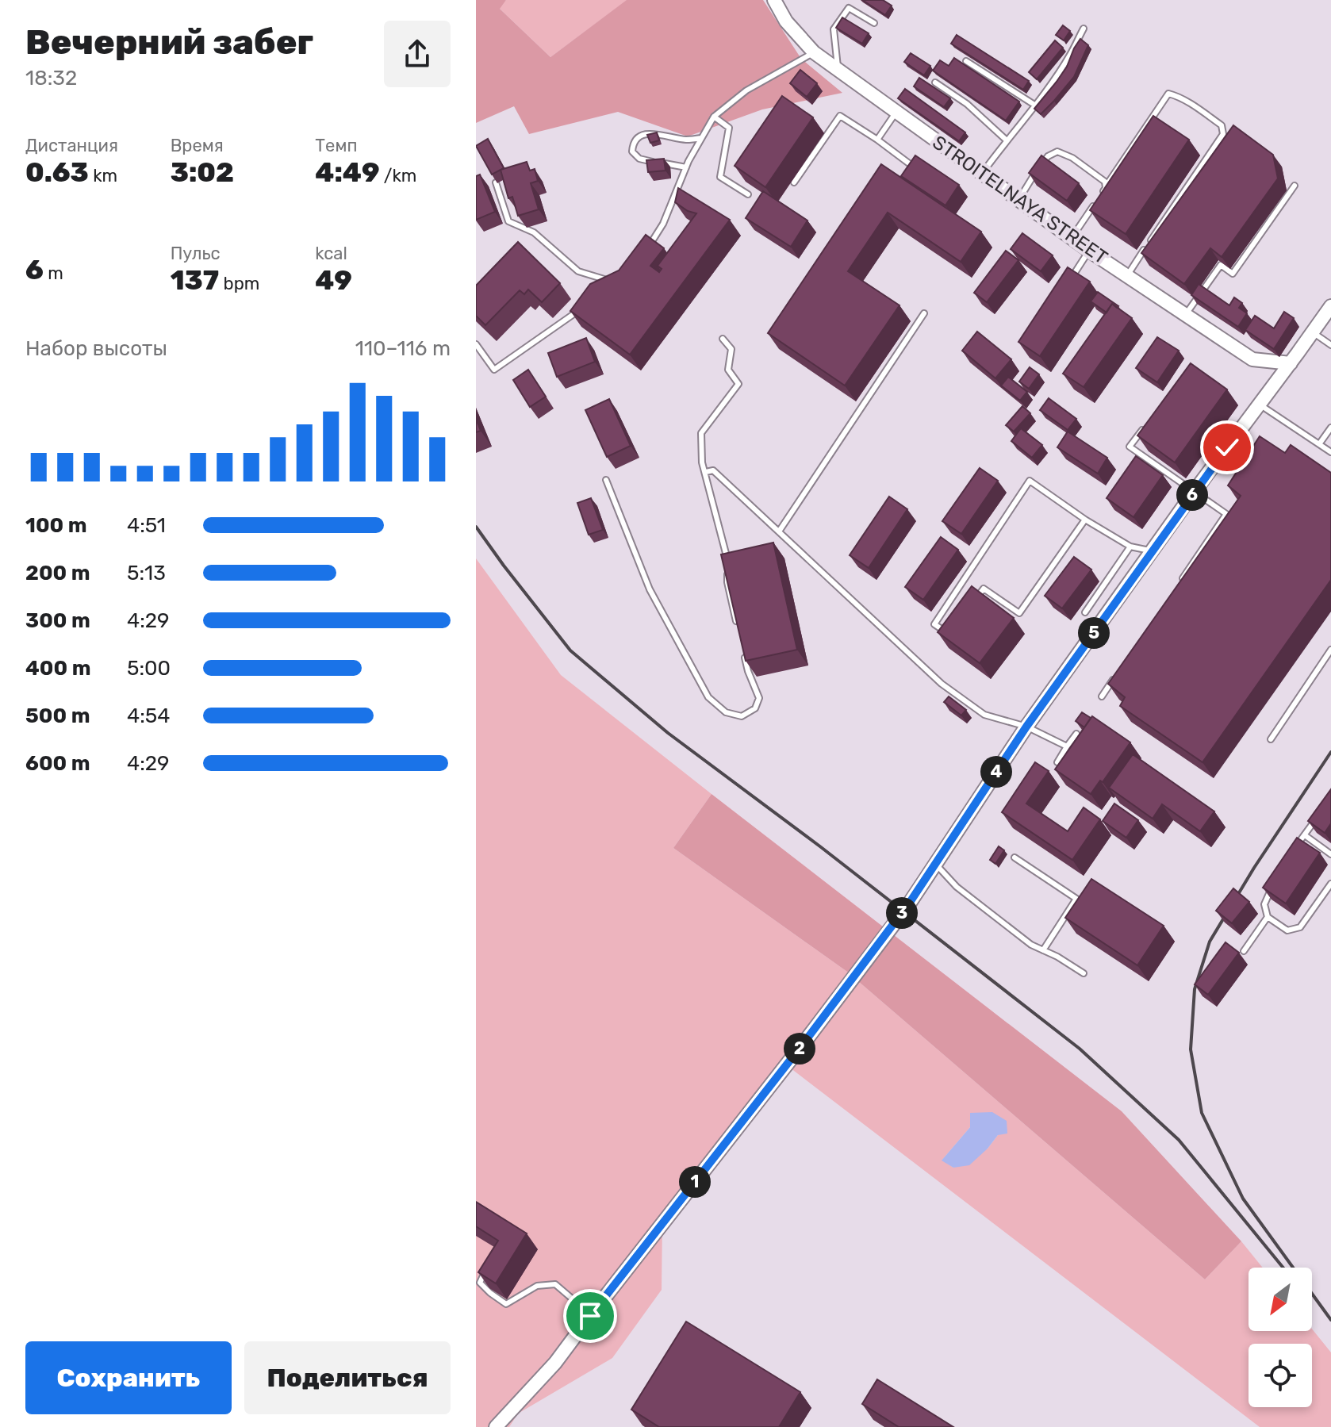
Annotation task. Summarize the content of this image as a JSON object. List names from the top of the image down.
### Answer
{
  "streets": {
    "street": ["STROITELNAYA STREET"]
  },
  "north": "bottom left",
  "page": {
    "heading": ["Вечерний забег", "18:32"],
    "stats": [
      ["Дистанция", "0.63 km"],
      ["Время", "3:02"],
      ["Темп", "4:49 /km"],
      ["6 m"],
      ["Пульс", "137 bpm"],
      ["kcal", "49"]
    ],
    "chart": ["Набор высоты", "110–116 m"],
    "pins": [
      "6",
      "5",
      "4",
      "3",
      "2",
      "1"
    ],
    "list": [
      {
        "name": "100 m",
        "note": "4:51"
      },
      {
        "name": "200 m",
        "note": "5:13"
      },
      {
        "name": "300 m",
        "note": "4:29"
      },
      {
        "name": "400 m",
        "note": "5:00"
      },
      {
        "name": "500 m",
        "note": "4:54"
      },
      {
        "name": "600 m",
        "note": "4:29"
      }
    ],
    "buttons": ["Сохранить", "Поделиться"]
  }
}
